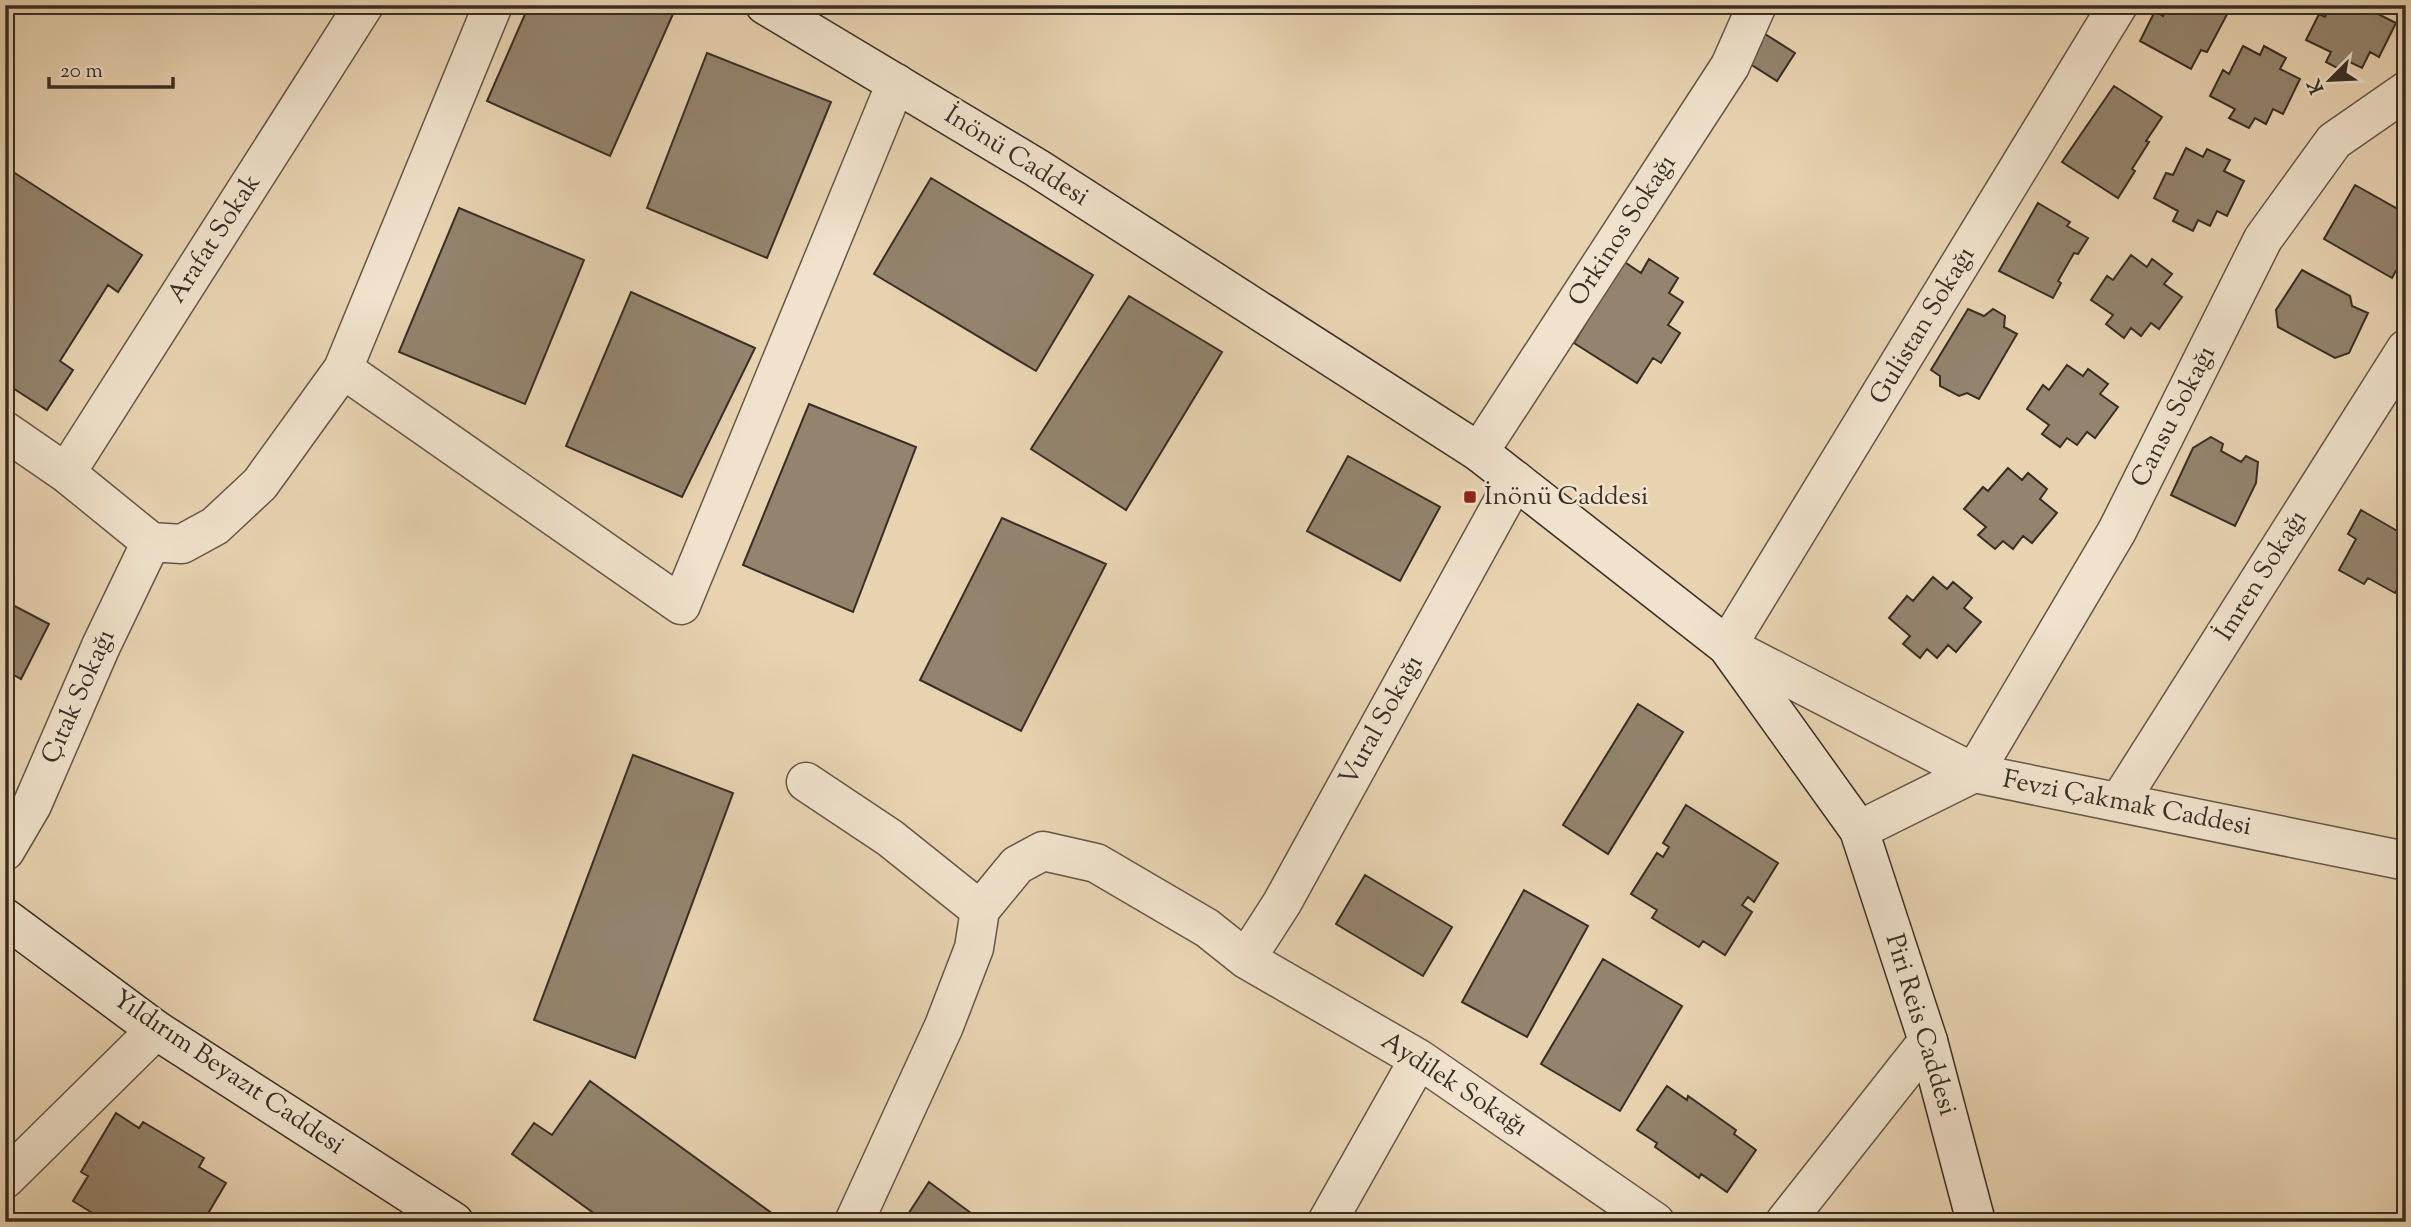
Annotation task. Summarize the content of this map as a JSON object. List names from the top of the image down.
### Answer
{
  "streets": {
    "street": [
      "İnönü Caddesi",
      "Orkinos Sokağı",
      "Arafat Sokak",
      "Gulistan Sokağı",
      "Cansu Sokağı",
      "İmren Sokağı",
      "Çıtak Sokağı",
      "Vural Sokağı",
      "Fevzi Çakmak Caddesi",
      "Piri Reis Caddesi",
      "Yıldırım Beyazıt Caddesi",
      "Aydilek Sokağı"
    ]
  },
  "crossings": [
    ["İnönü Caddesi", "Orkinos Sokağı"],
    ["İnönü Caddesi", "Gulistan Sokağı"],
    ["İnönü Caddesi", "Vural Sokağı"],
    ["İnönü Caddesi", "Fevzi Çakmak Caddesi"],
    ["İnönü Caddesi", "Piri Reis Caddesi"],
    ["Cansu Sokağı", "Fevzi Çakmak Caddesi"],
    ["İmren Sokağı", "Fevzi Çakmak Caddesi"],
    ["Vural Sokağı", "Aydilek Sokağı"],
    ["Fevzi Çakmak Caddesi", "Piri Reis Caddesi"]
  ],
  "places": {
    "transit": ["İnönü Caddesi"]
  },
  "scale_bar": "20 m",
  "north": "bottom left"
}
